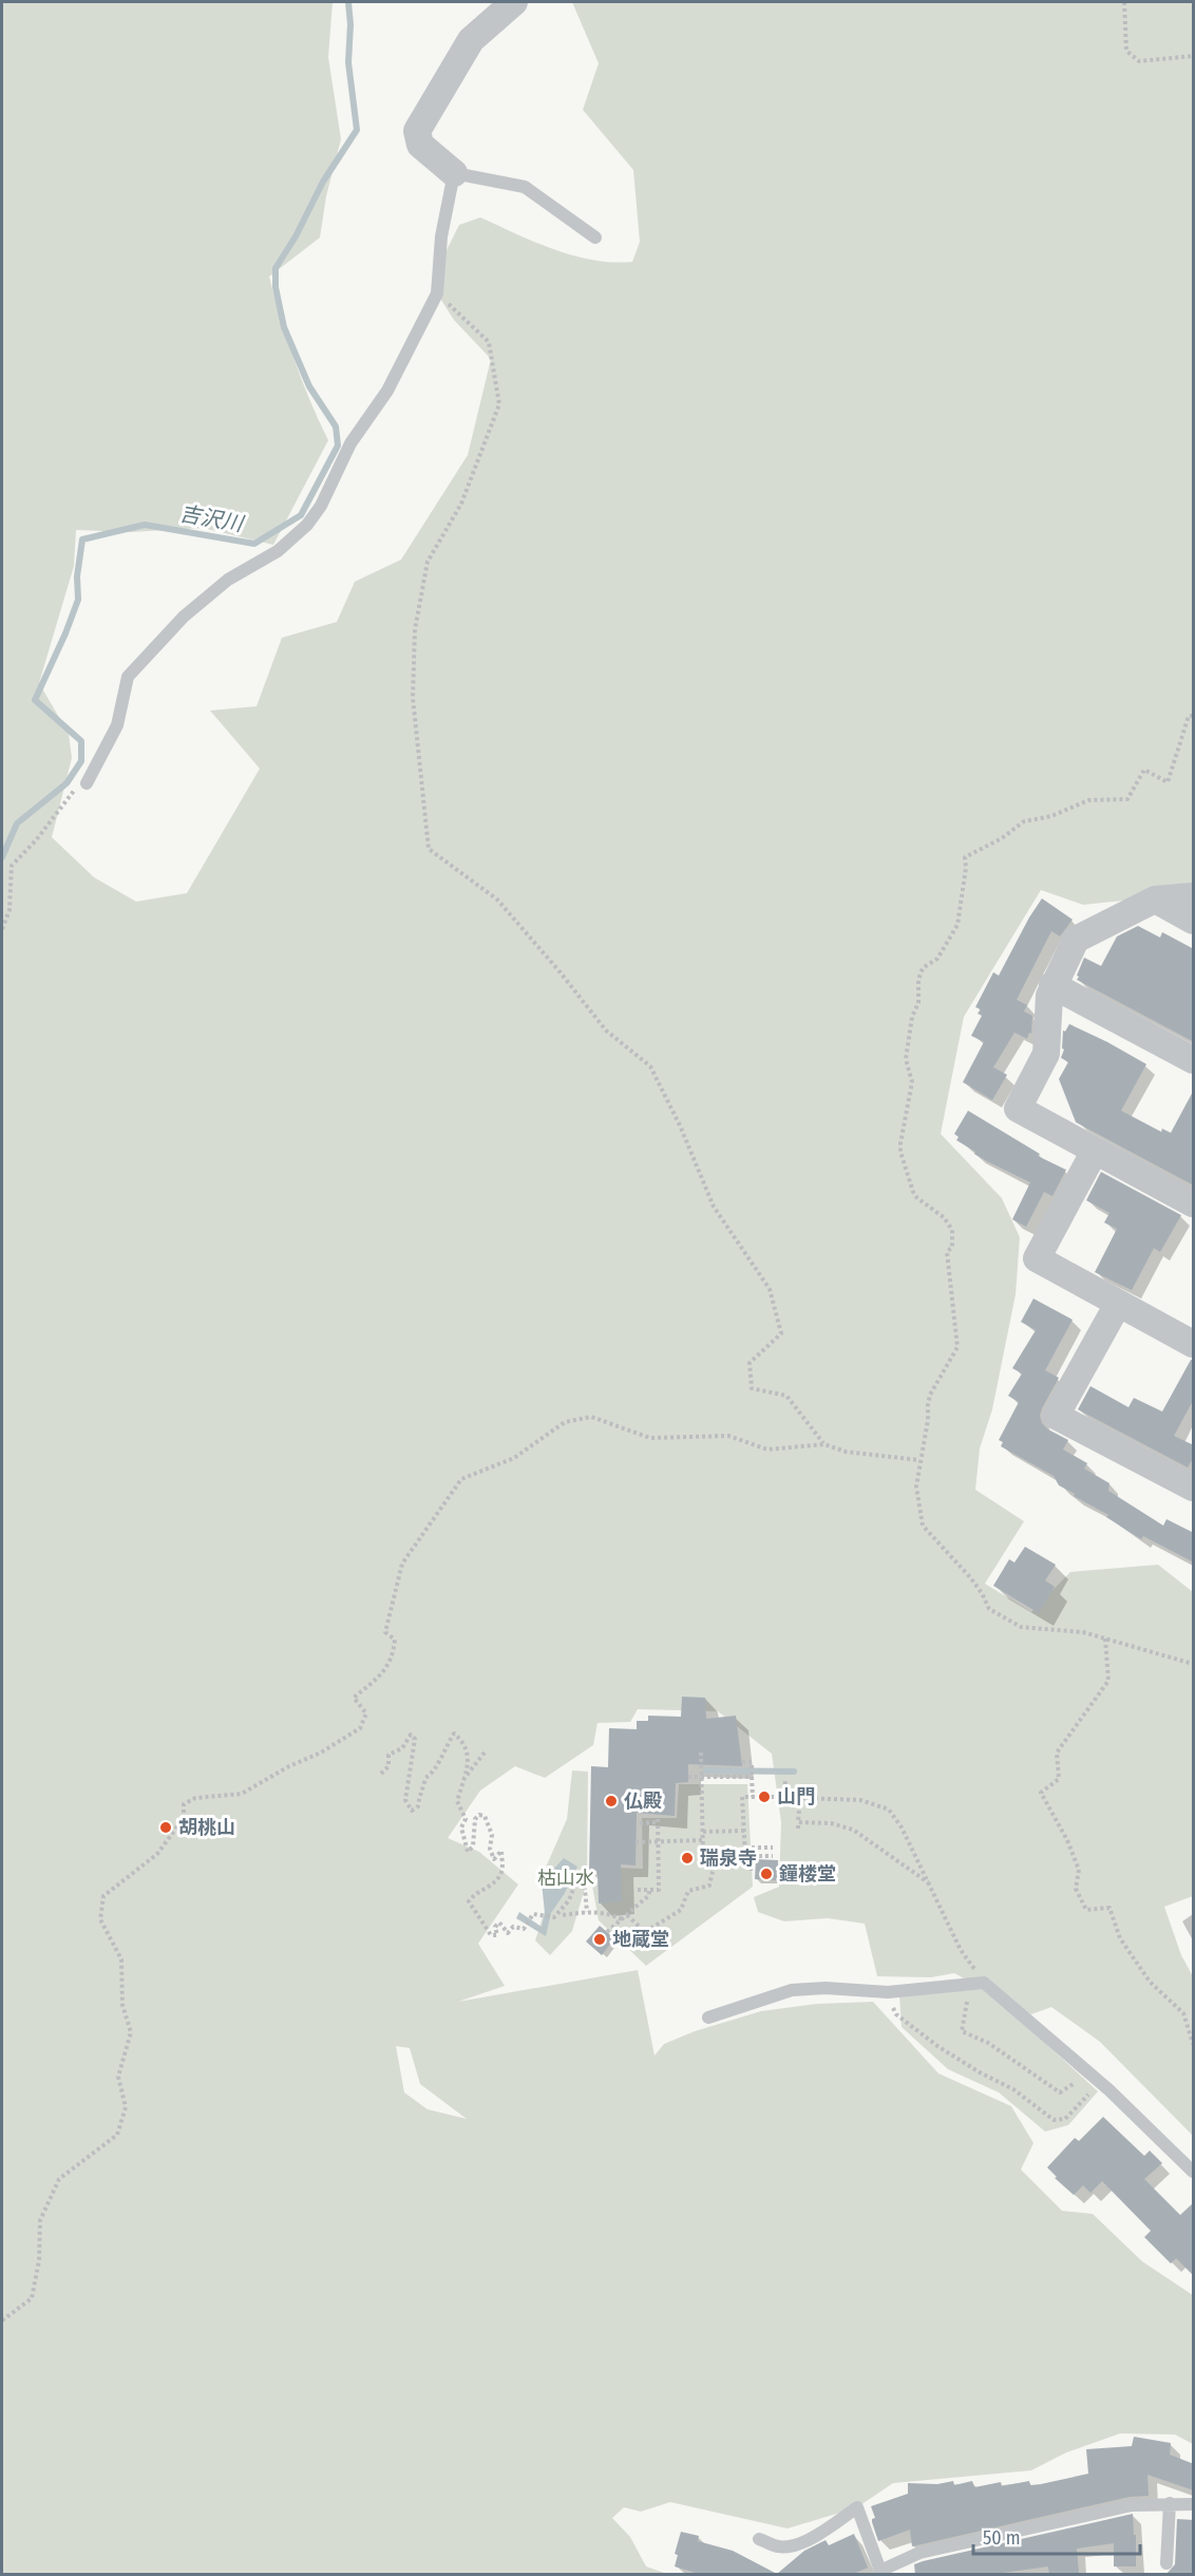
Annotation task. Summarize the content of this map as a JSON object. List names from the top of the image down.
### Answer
{
  "water": ["吉沢川"],
  "parks": ["枯山水"],
  "places": [
    "山門",
    "仏殿",
    "胡桃山",
    "瑞泉寺",
    "鐘楼堂",
    "地蔵堂"
  ],
  "scale_bar": "50 m"
}
